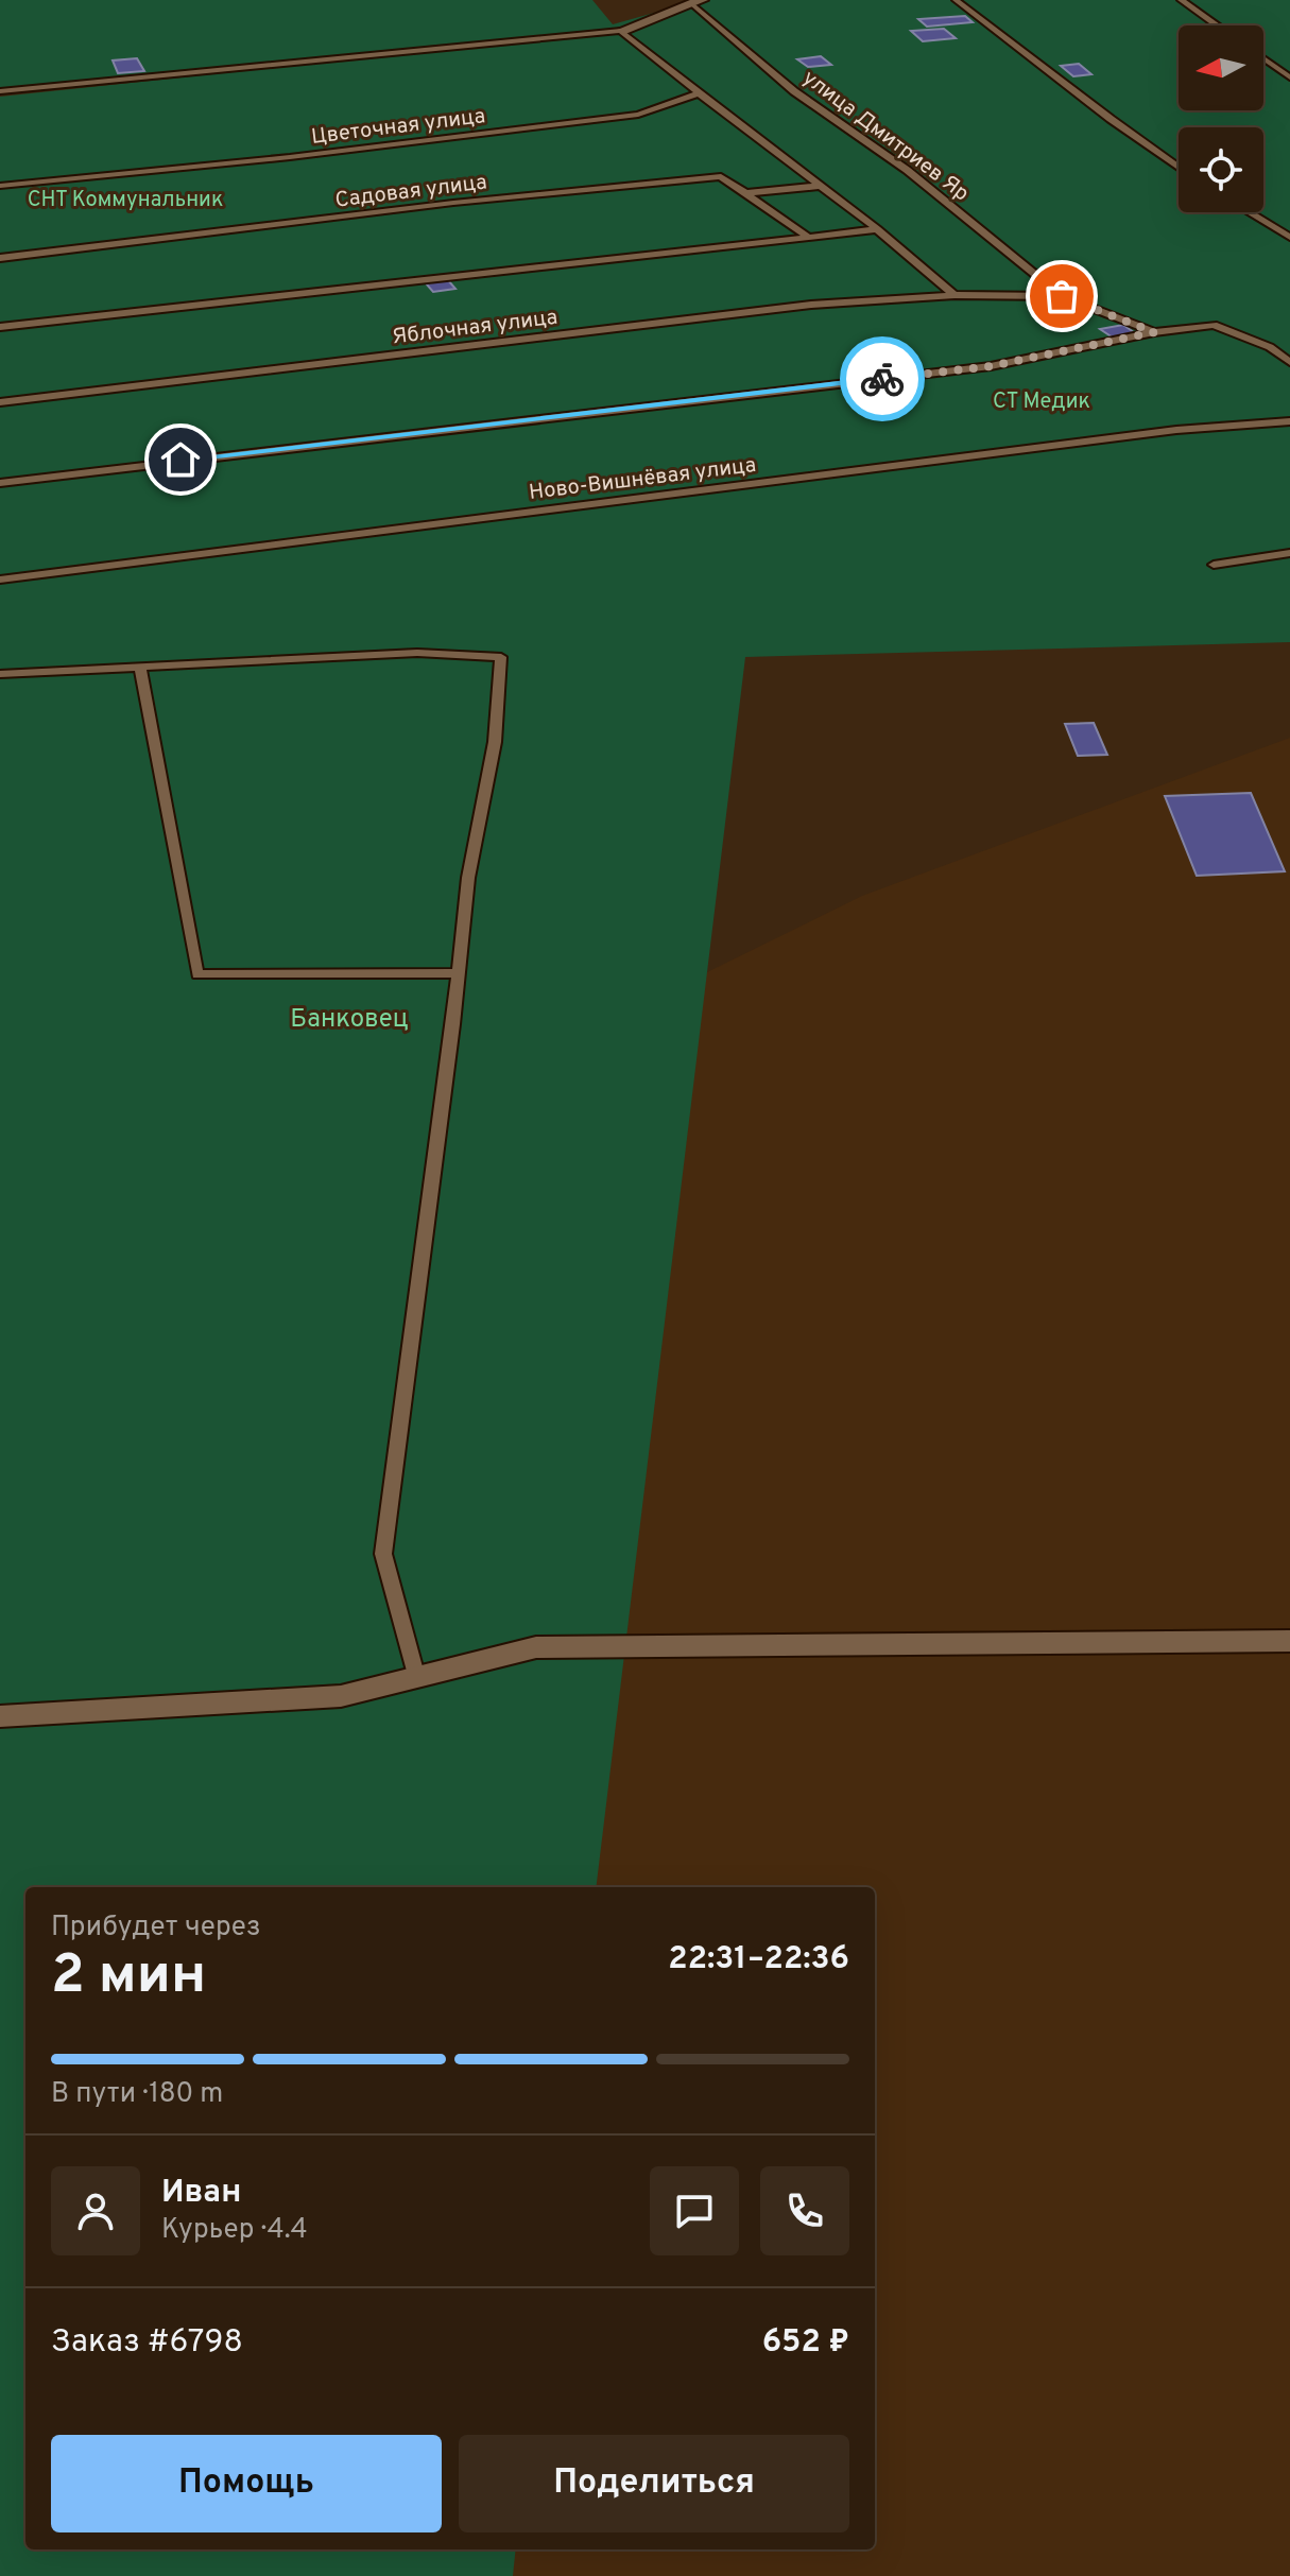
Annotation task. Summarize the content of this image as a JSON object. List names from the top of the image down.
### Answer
{
  "streets": {
    "lane": [
      "Цветочная улица",
      "улица Дмитриев Яр",
      "Садовая улица",
      "Яблочная улица",
      "Ново-Вишнёвая улица"
    ]
  },
  "crossings": [
    ["улица Дмитриев Яр", "Яблочная улица"]
  ],
  "parks": ["СНТ Коммунальник", "СТ Медик", "Банковец"],
  "north": "left",
  "page": {
    "heading": ["2 мин", "Прибудет через", "22:31–22:36"],
    "panel": [
      "Иван",
      "Курьер · 4.4",
      "Заказ #6798",
      "652 ₽"
    ],
    "bar": "В пути · 180 m",
    "buttons": ["Помощь", "Поделиться"]
  }
}
